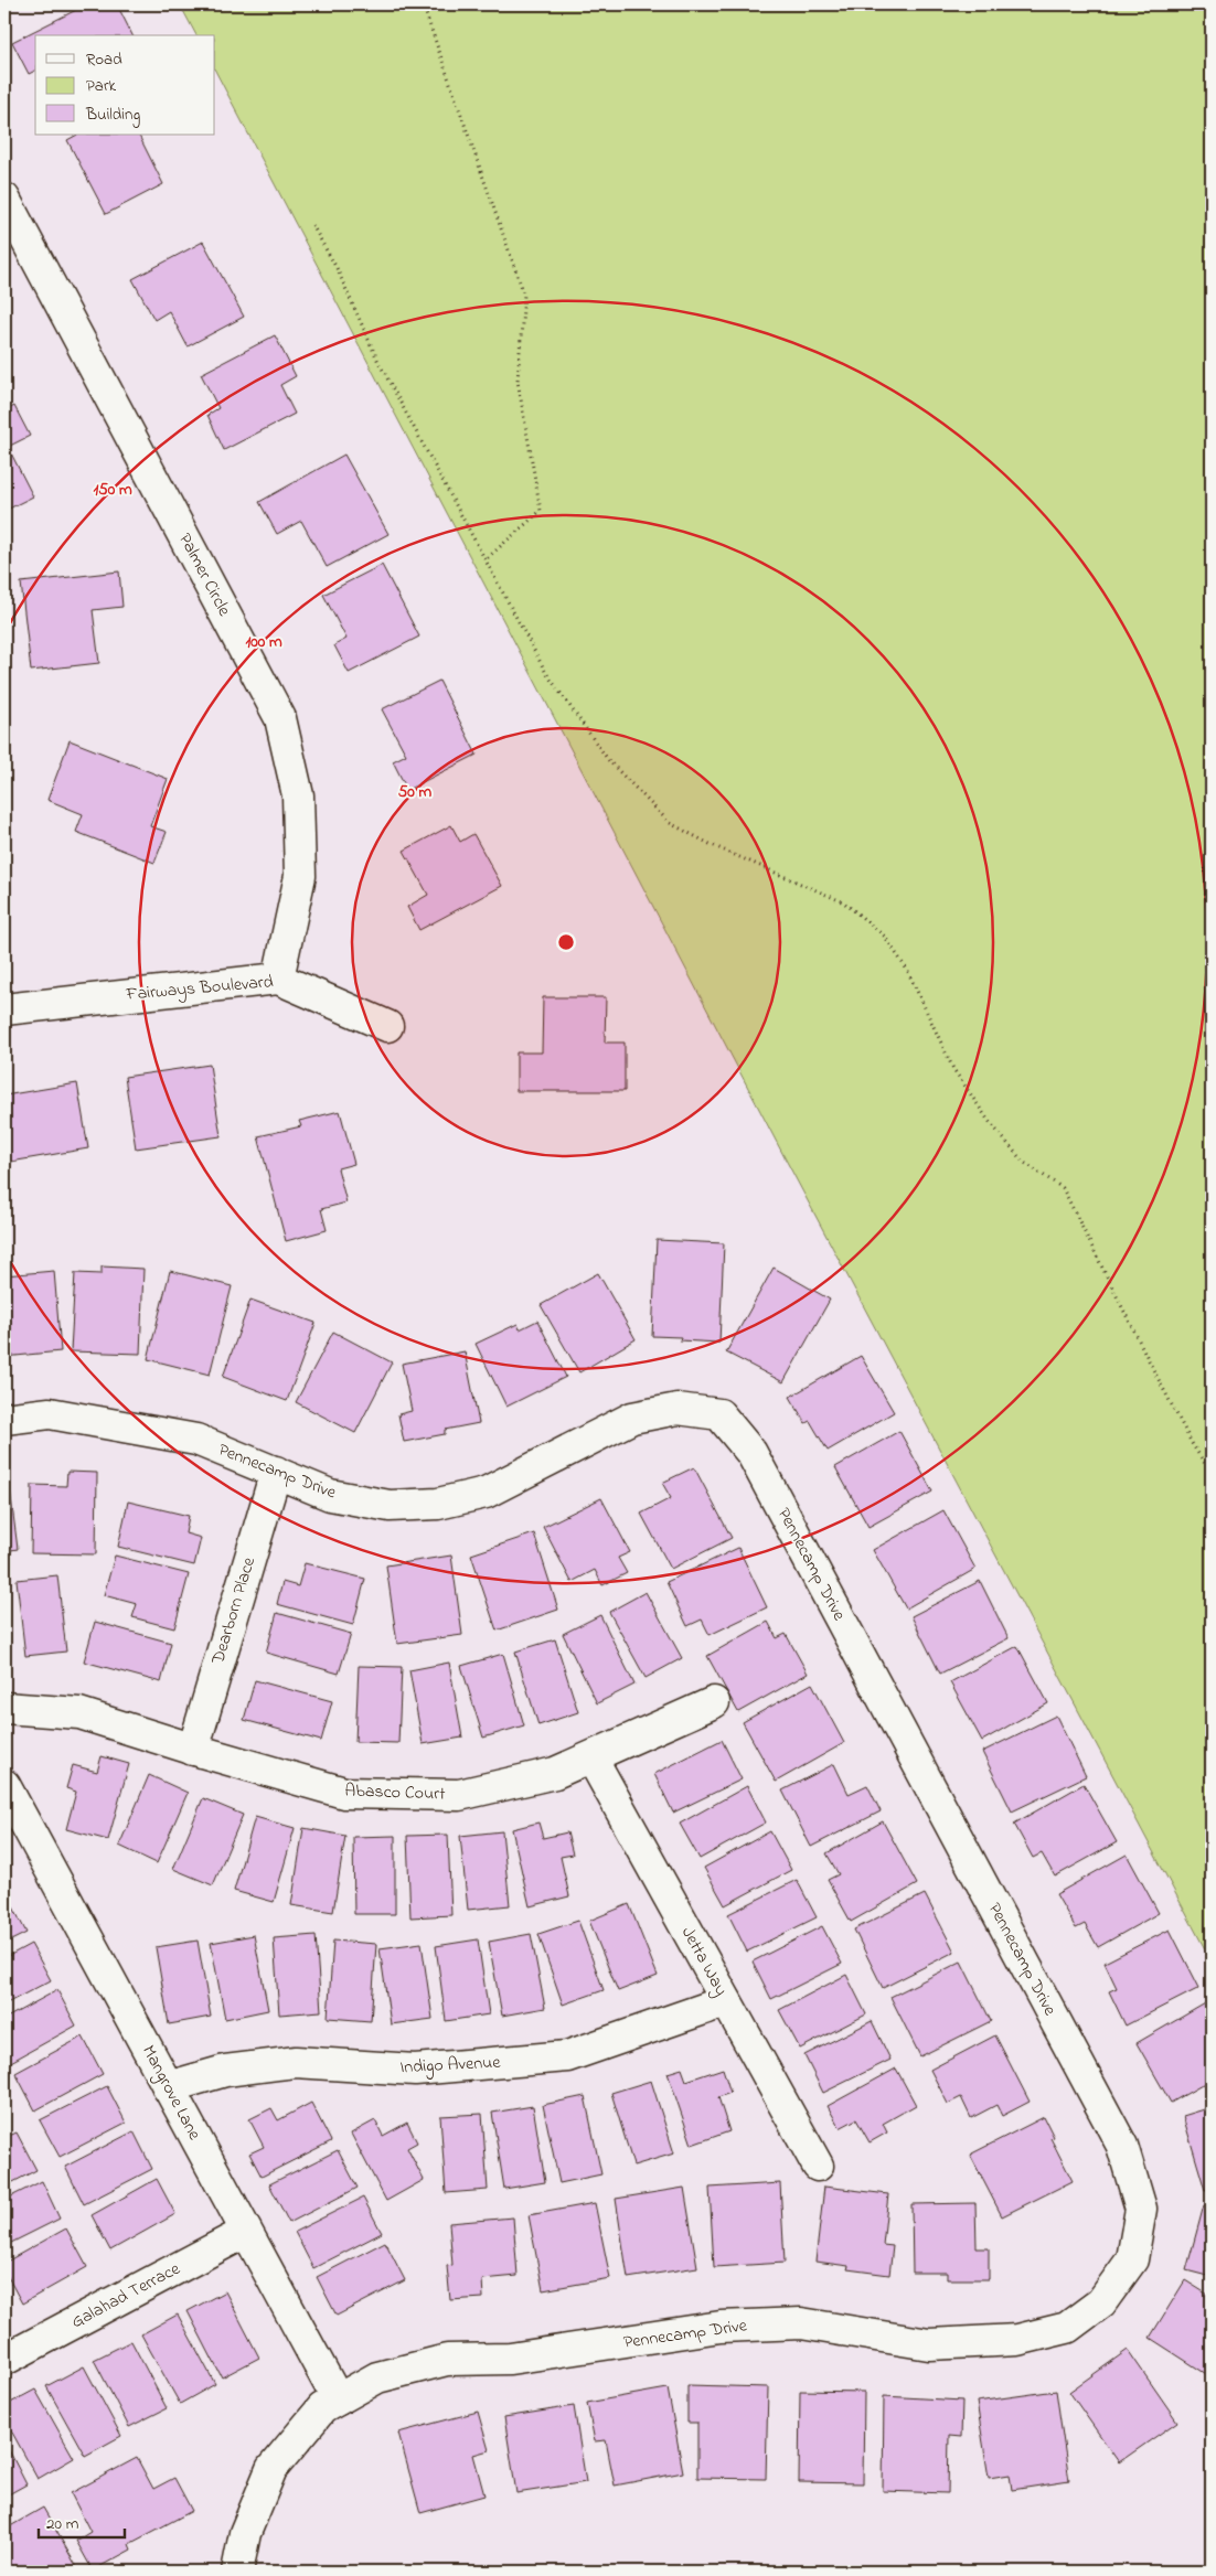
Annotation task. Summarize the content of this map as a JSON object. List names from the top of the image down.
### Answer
{
  "streets": {
    "street": [
      "Palmer Circle",
      "Fairways Boulevard",
      "Pennecamp Drive",
      "Dearborn Place",
      "Abasco Court",
      "Jetta Way",
      "Indigo Avenue",
      "Mangrove Lane",
      "Galahad Terrace"
    ]
  },
  "crossings": [
    ["Palmer Circle", "Fairways Boulevard"],
    ["Pennecamp Drive", "Dearborn Place"],
    ["Pennecamp Drive", "Mangrove Lane"],
    ["Dearborn Place", "Abasco Court"],
    ["Abasco Court", "Jetta Way"],
    ["Jetta Way", "Indigo Avenue"],
    ["Indigo Avenue", "Mangrove Lane"],
    ["Mangrove Lane", "Galahad Terrace"]
  ],
  "legend": ["Road", "Park", "Building"],
  "scale_bar": "20 m",
  "rings": ["150 m", "100 m", "50 m"]
}
